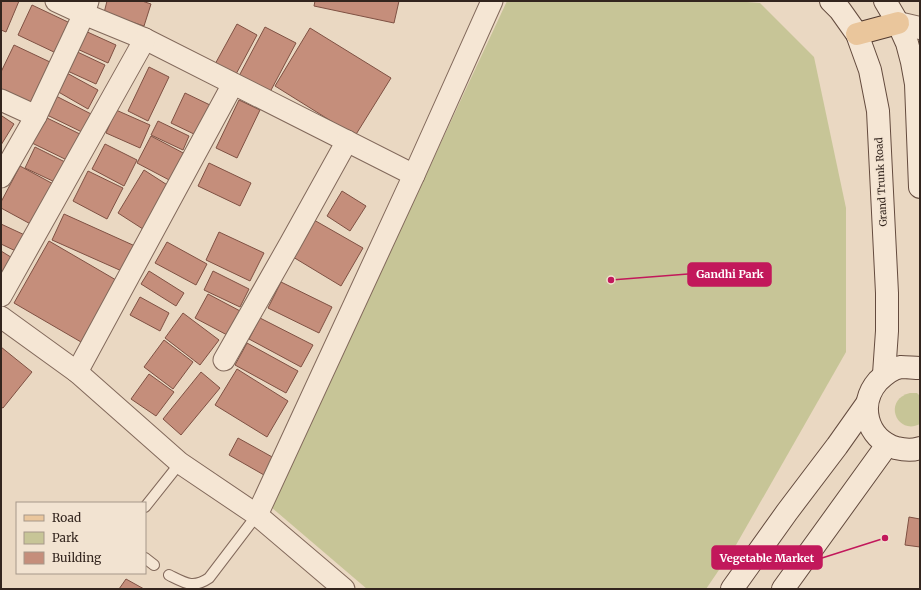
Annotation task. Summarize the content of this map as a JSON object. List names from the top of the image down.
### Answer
{
  "streets": {
    "main road": ["Grand Trunk Road"]
  },
  "places": ["Gandhi Park", "Vegetable Market"],
  "legend": ["Road", "Park", "Building"]
}
